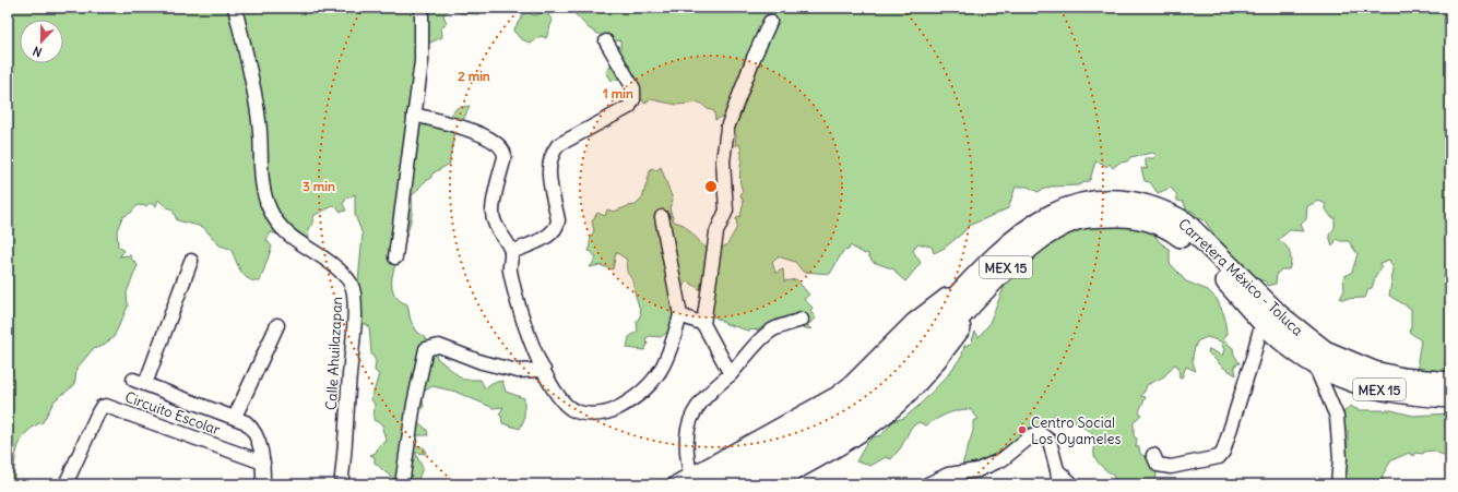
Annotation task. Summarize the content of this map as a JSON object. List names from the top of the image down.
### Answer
{
  "streets": {
    "main road": ["MEX 15", "Carretera México - Toluca"],
    "street": ["Calle Ahuilazapan", "Circuito Escolar"]
  },
  "places": ["Centro Social Los Oyameles"],
  "north": "bottom",
  "rings": ["2 min", "1 min", "3 min"]
}
